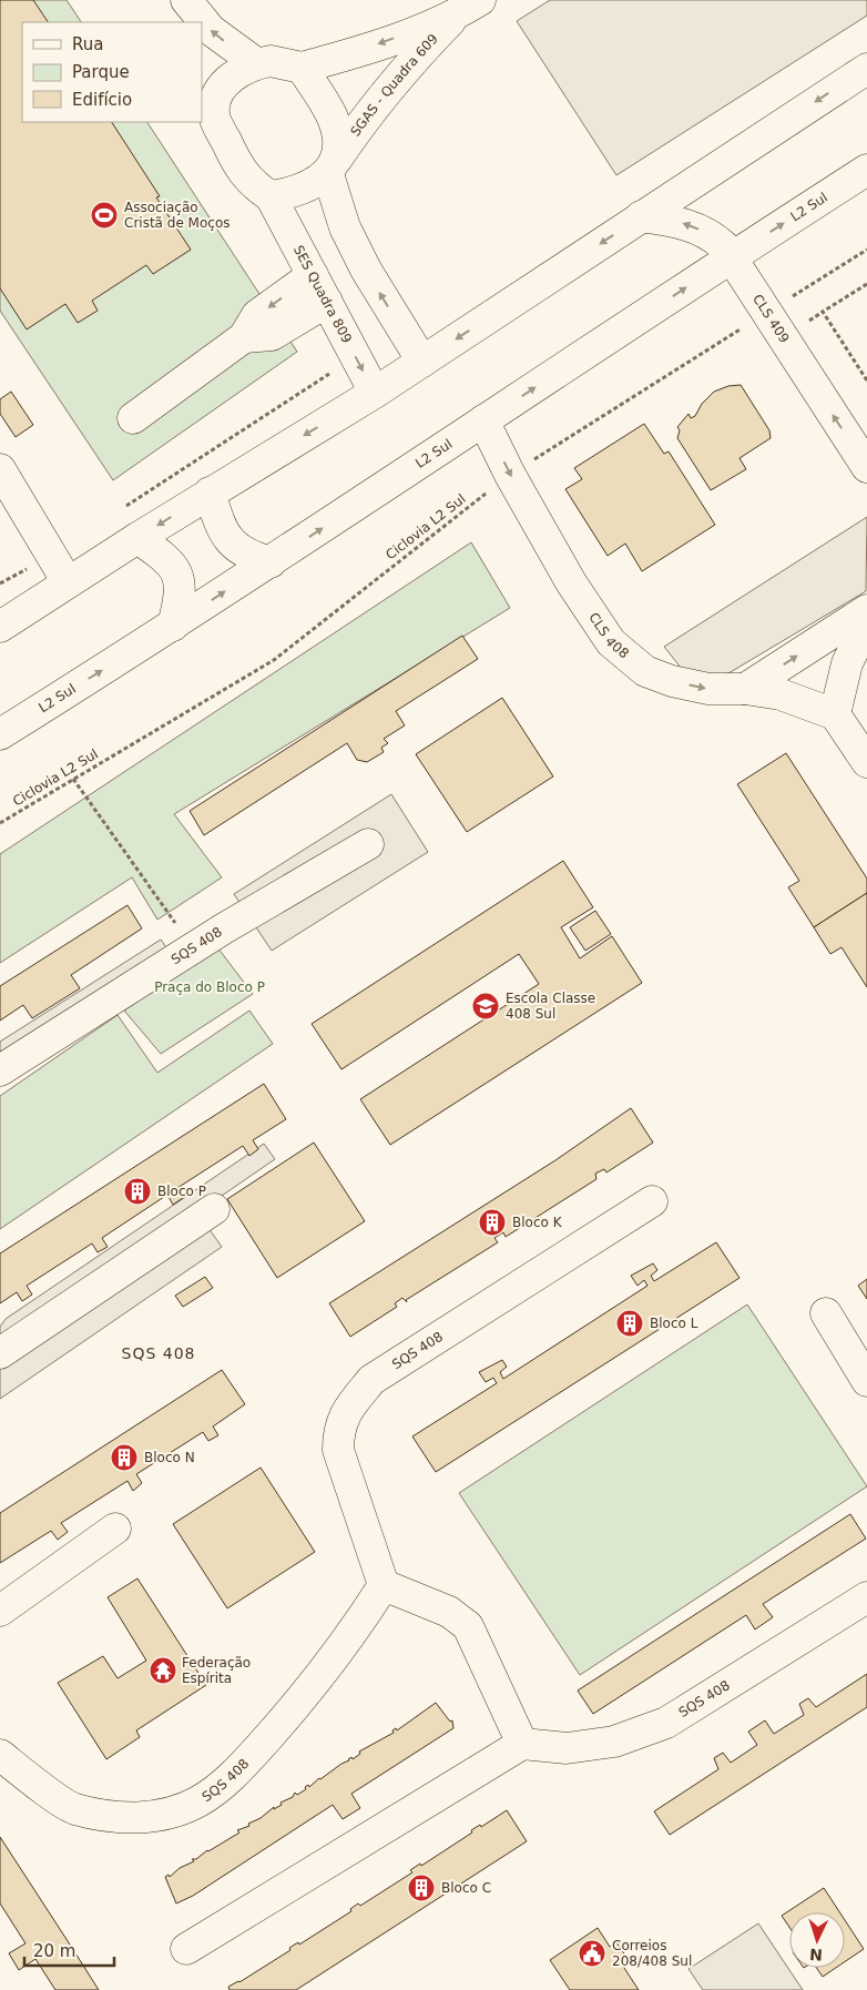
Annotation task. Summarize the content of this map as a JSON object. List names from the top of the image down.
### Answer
{
  "streets": {
    "street": [
      "SGAS - Quadra 609",
      "L2 Sul",
      "SES Quadra 809",
      "CLS 409",
      "CLS 408",
      "SQS 408"
    ],
    "path": ["Ciclovia L2 Sul"]
  },
  "crossings": [
    ["SGAS - Quadra 609", "SES Quadra 809"],
    ["L2 Sul", "CLS 409"],
    ["L2 Sul", "CLS 408"],
    ["CLS 409", "Ciclovia L2 Sul"],
    ["Ciclovia L2 Sul", "CLS 408"]
  ],
  "one_way": ["SGAS - Quadra 609", "CLS 409", "CLS 408"],
  "districts": ["SQS 408"],
  "parks": ["Praça do Bloco P"],
  "places": {
    "sports": ["Associação Cristã de Moços"],
    "school or university": ["Escola Classe 408 Sul"],
    "building": [
      "Bloco P",
      "Bloco K",
      "Bloco L",
      "Bloco N",
      "Bloco C"
    ],
    "temple": ["Federação Espírita"],
    "public building": ["Correios 208/408 Sul"]
  },
  "legend": ["Rua", "Parque", "Edifício"],
  "scale_bar": "20 m",
  "north": "bottom"
}
